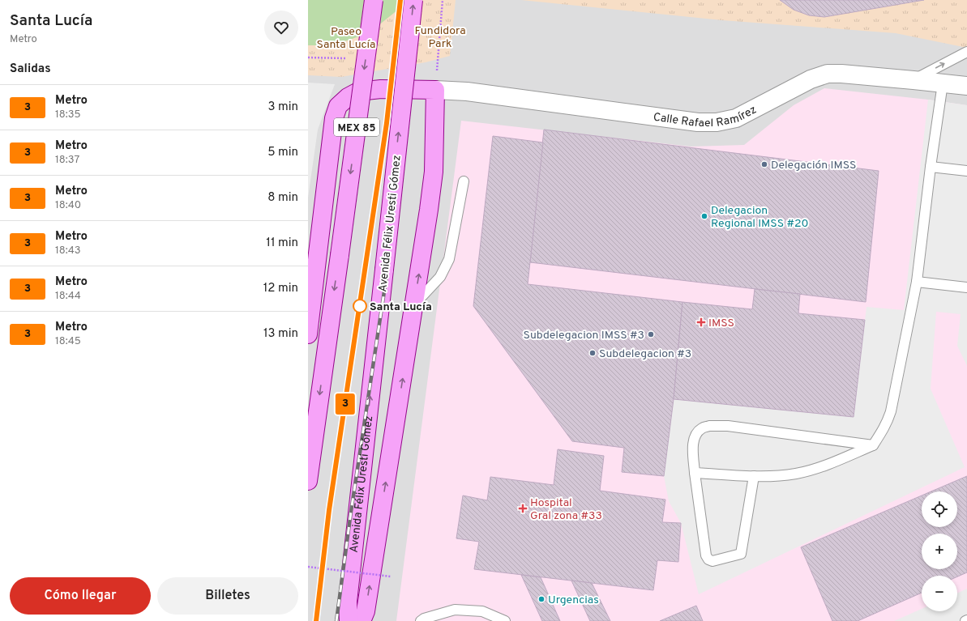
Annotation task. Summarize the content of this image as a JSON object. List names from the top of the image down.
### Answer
{
  "streets": {
    "main road": ["MEX 85", "Avenida Félix Uresti Gómez"],
    "street": ["Calle Rafael Ramírez"]
  },
  "parks": ["Fundidora Park", "Paseo Santa Lucía"],
  "places": {
    "other": [
      "Delegación IMSS",
      "Delegacion Regional IMSS #20",
      "Santa Lucía",
      "Subdelegacion IMSS #3",
      "Subdelegacion #3",
      "Urgencias"
    ],
    "health": ["IMSS", "Hospital Gral zona #33"]
  },
  "lines": ["metro line 3"],
  "page": {
    "heading": [
      ["Santa Lucía", "Metro"],
      "Salidas"
    ],
    "on_map": "3",
    "list": [
      {
        "mark": "3",
        "name": "Metro",
        "note": "18:35",
        "value": "3 min"
      },
      {
        "mark": "3",
        "name": "Metro",
        "note": "18:37",
        "value": "5 min"
      },
      {
        "mark": "3",
        "name": "Metro",
        "note": "18:40",
        "value": "8 min"
      },
      {
        "mark": "3",
        "name": "Metro",
        "note": "18:43",
        "value": "11 min"
      },
      {
        "mark": "3",
        "name": "Metro",
        "note": "18:44",
        "value": "12 min"
      },
      {
        "mark": "3",
        "name": "Metro",
        "note": "18:45",
        "value": "13 min"
      }
    ],
    "map_buttons": ["+", "−"],
    "buttons": ["Cómo llegar", "Billetes"]
  }
}
